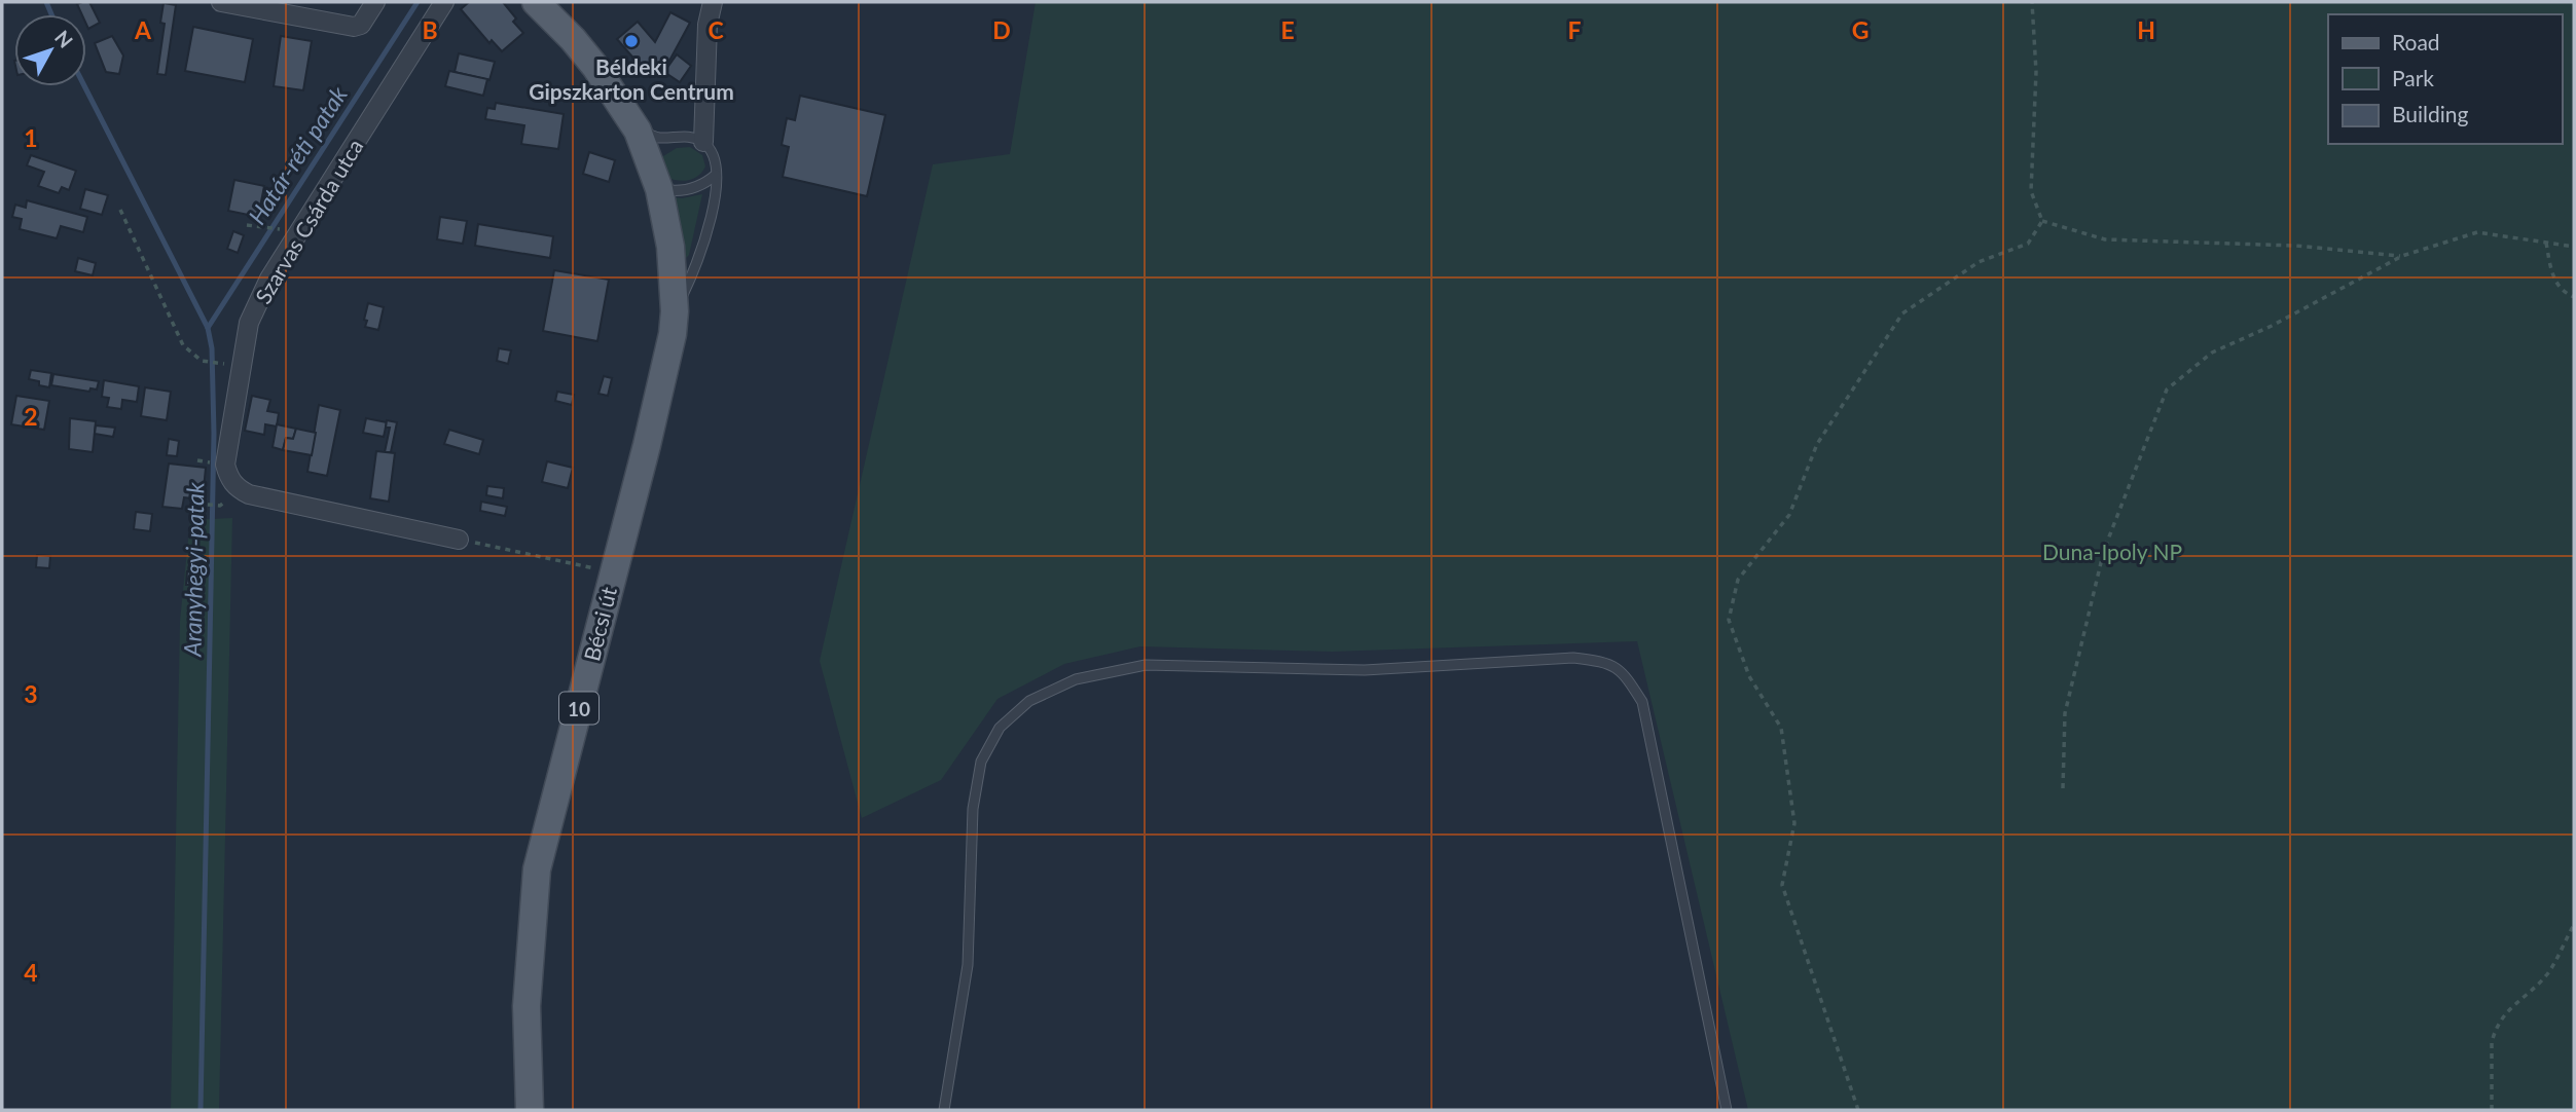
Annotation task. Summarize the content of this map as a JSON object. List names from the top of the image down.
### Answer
{
  "streets": {
    "main road": ["Bécsi út", "10"],
    "street": ["Szarvas Csárda utca"]
  },
  "crossings": [
    ["Bécsi út", "10"]
  ],
  "water": ["Határ-réti patak", "Aranyhegyi-patak"],
  "parks": ["Duna-Ipoly NP"],
  "places": ["Béldeki Gipszkarton Centrum"],
  "legend": ["Road", "Park", "Building"],
  "north": "top right",
  "grid": {
    "columns": [
      "A",
      "B",
      "C",
      "D",
      "E",
      "F",
      "G",
      "H"
    ],
    "rows": [
      "1",
      "2",
      "3",
      "4"
    ]
  }
}
